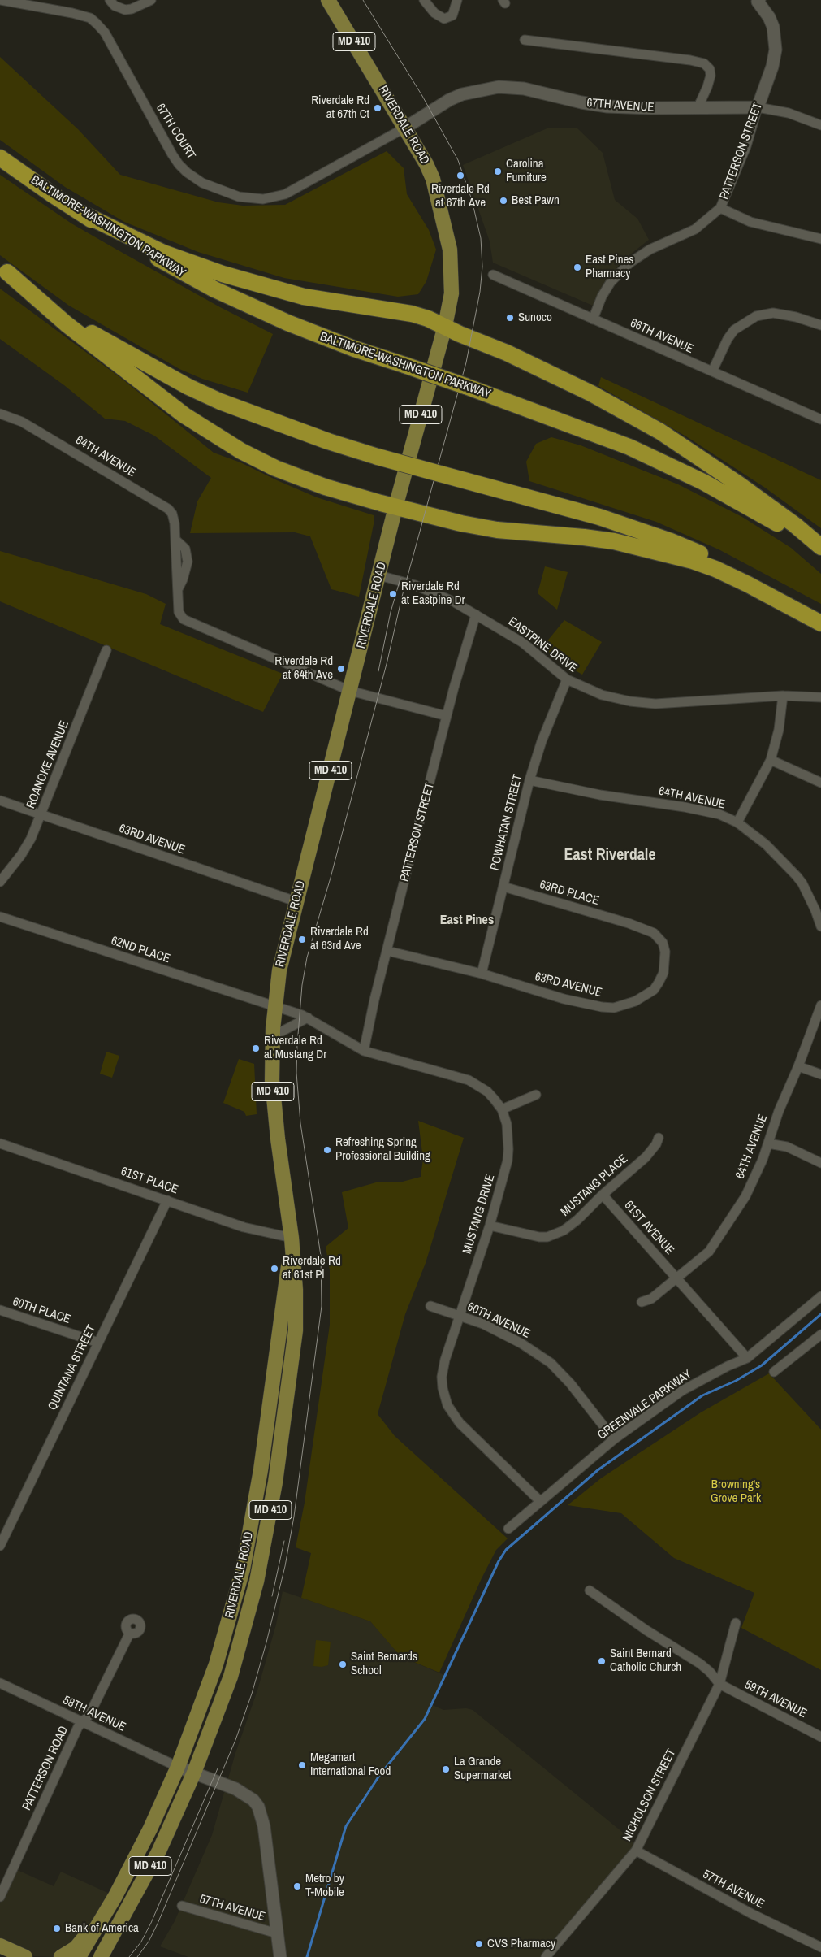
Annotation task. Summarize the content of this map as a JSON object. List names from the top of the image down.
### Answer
{
  "streets": {
    "highway": ["BALTIMORE-WASHINGTON PARKWAY"],
    "main road": ["MD 410", "RIVERDALE ROAD"],
    "street": [
      "67TH AVENUE",
      "67TH COURT",
      "PATTERSON STREET",
      "66TH AVENUE",
      "64TH AVENUE",
      "EASTPINE DRIVE",
      "ROANOKE AVENUE",
      "POWHATAN STREET",
      "63RD AVENUE",
      "63RD PLACE",
      "62ND PLACE",
      "61ST PLACE",
      "MUSTANG PLACE",
      "MUSTANG DRIVE",
      "61ST AVENUE",
      "60TH PLACE",
      "60TH AVENUE",
      "QUINTANA STREET",
      "GREENVALE PARKWAY",
      "59TH AVENUE",
      "58TH AVENUE",
      "PATTERSON ROAD",
      "NICHOLSON STREET",
      "57TH AVENUE"
    ]
  },
  "crossings": [
    ["MD 410", "RIVERDALE ROAD"],
    ["MD 410", "58TH AVENUE"],
    ["67TH AVENUE", "RIVERDALE ROAD"],
    ["67TH AVENUE", "67TH COURT"],
    ["67TH AVENUE", "PATTERSON STREET"],
    ["RIVERDALE ROAD", "67TH COURT"],
    ["RIVERDALE ROAD", "64TH AVENUE"],
    ["RIVERDALE ROAD", "EASTPINE DRIVE"],
    ["RIVERDALE ROAD", "63RD AVENUE"],
    ["RIVERDALE ROAD", "62ND PLACE"],
    ["RIVERDALE ROAD", "61ST PLACE"],
    ["RIVERDALE ROAD", "MUSTANG DRIVE"],
    ["RIVERDALE ROAD", "58TH AVENUE"],
    ["PATTERSON STREET", "66TH AVENUE"],
    ["PATTERSON STREET", "64TH AVENUE"],
    ["PATTERSON STREET", "EASTPINE DRIVE"],
    ["PATTERSON STREET", "63RD AVENUE"],
    ["PATTERSON STREET", "MUSTANG DRIVE"],
    ["64TH AVENUE", "POWHATAN STREET"],
    ["64TH AVENUE", "61ST AVENUE"],
    ["EASTPINE DRIVE", "POWHATAN STREET"],
    ["ROANOKE AVENUE", "63RD AVENUE"],
    ["POWHATAN STREET", "63RD AVENUE"],
    ["POWHATAN STREET", "63RD PLACE"],
    ["63RD AVENUE", "63RD PLACE"],
    ["62ND PLACE", "MUSTANG DRIVE"],
    ["61ST PLACE", "QUINTANA STREET"],
    ["MUSTANG PLACE", "MUSTANG DRIVE"],
    ["MUSTANG PLACE", "61ST AVENUE"],
    ["MUSTANG DRIVE", "60TH AVENUE"],
    ["MUSTANG DRIVE", "GREENVALE PARKWAY"],
    ["61ST AVENUE", "GREENVALE PARKWAY"],
    ["60TH PLACE", "QUINTANA STREET"],
    ["60TH AVENUE", "GREENVALE PARKWAY"],
    ["59TH AVENUE", "NICHOLSON STREET"],
    ["58TH AVENUE", "PATTERSON ROAD"],
    ["NICHOLSON STREET", "57TH AVENUE"]
  ],
  "districts": ["East Riverdale", "East Pines"],
  "parks": ["Browning's Grove Park"],
  "places": [
    "Riverdale Rd at 67th Ct",
    "Carolina Furniture",
    "Riverdale Rd at 67th Ave",
    "Best Pawn",
    "East Pines Pharmacy",
    "Sunoco",
    "Riverdale Rd at Eastpine Dr",
    "Riverdale Rd at 64th Ave",
    "Riverdale Rd at 63rd Ave",
    "Riverdale Rd at Mustang Dr",
    "Refreshing Spring Professional Building",
    "Riverdale Rd at 61st Pl",
    "Saint Bernard Catholic Church",
    "Saint Bernards School",
    "Megamart International Food",
    "La Grande Supermarket",
    "Metro by T-Mobile",
    "Bank of America",
    "CVS Pharmacy"
  ]
}
